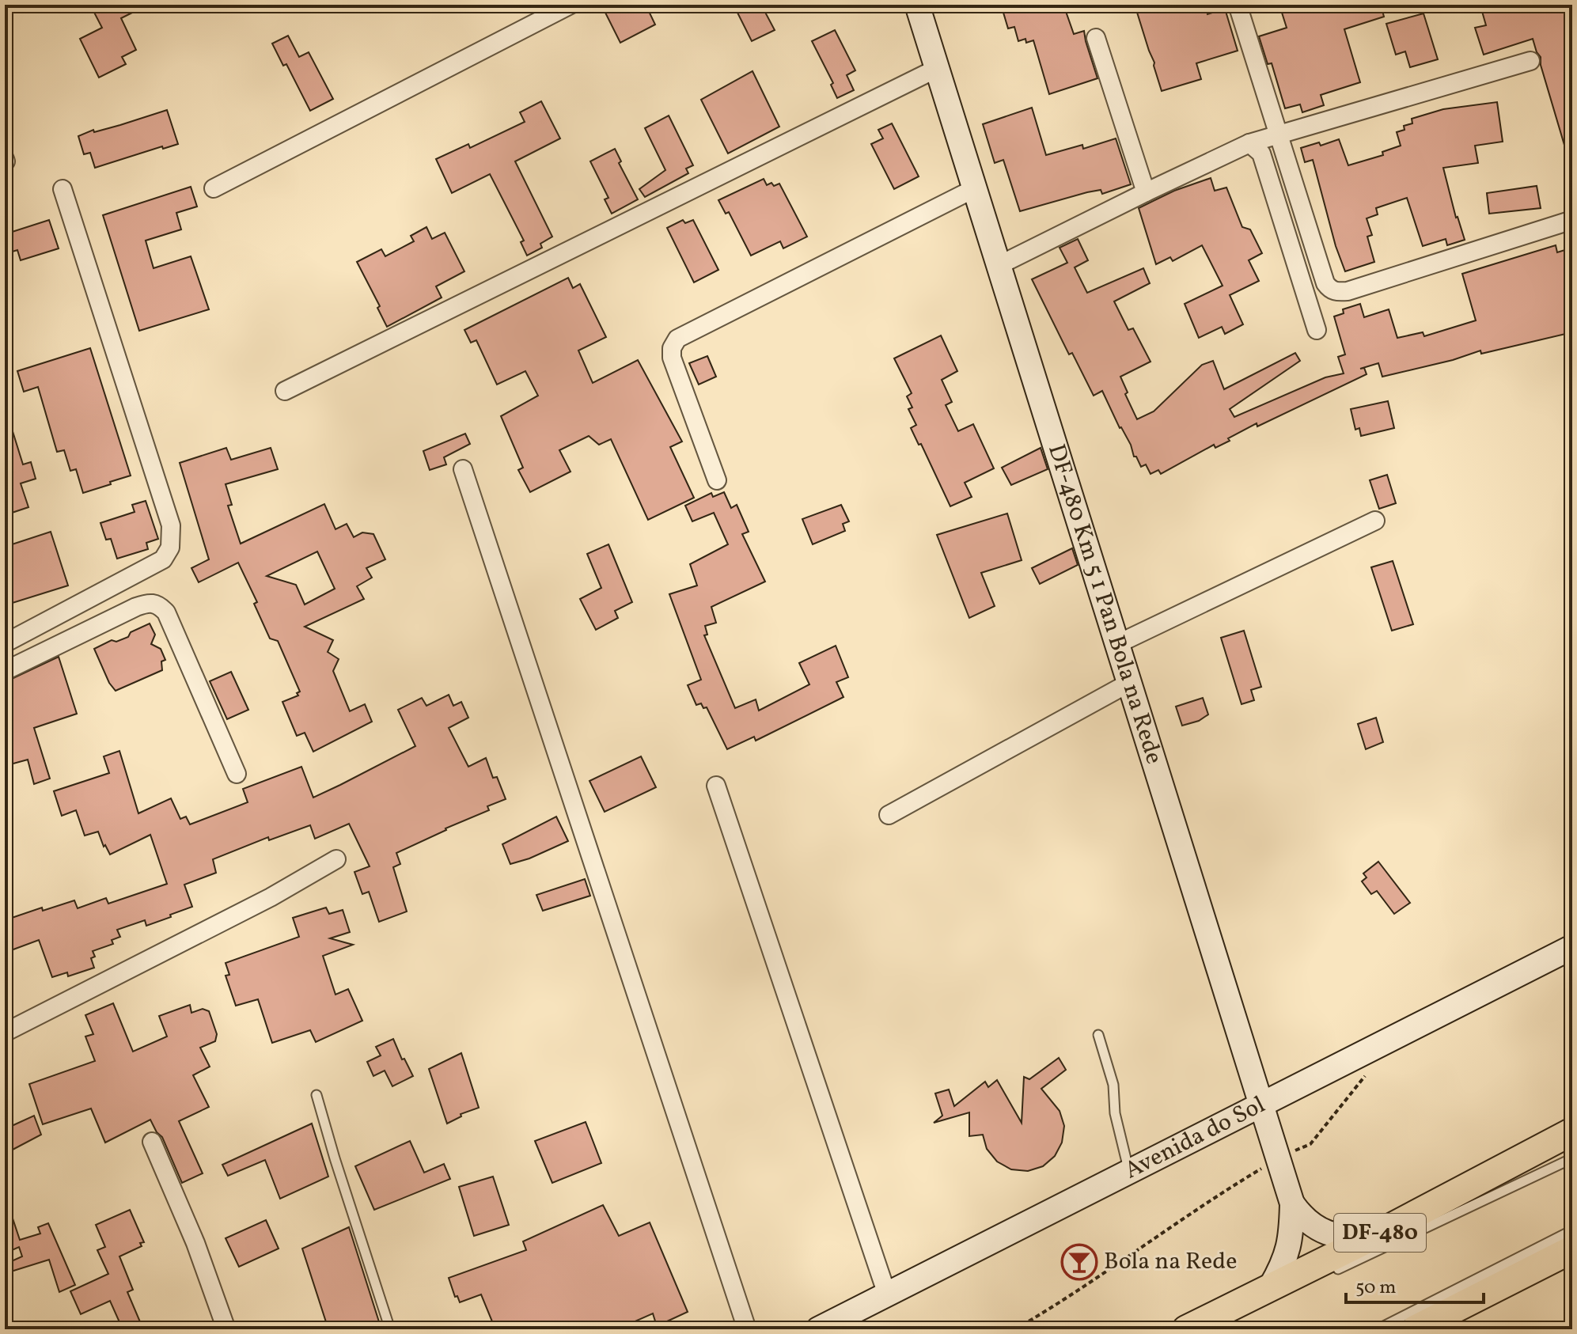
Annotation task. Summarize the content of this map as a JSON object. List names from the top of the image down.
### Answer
{
  "streets": {
    "main road": ["DF-480"],
    "street": ["DF-480 Km 5 1 Pan Bola na Rede", "Avenida do Sol"]
  },
  "crossings": [
    ["DF-480 Km 5 1 Pan Bola na Rede", "Avenida do Sol"]
  ],
  "places": {
    "bar": ["Bola na Rede"]
  },
  "scale_bar": "50 m"
}
